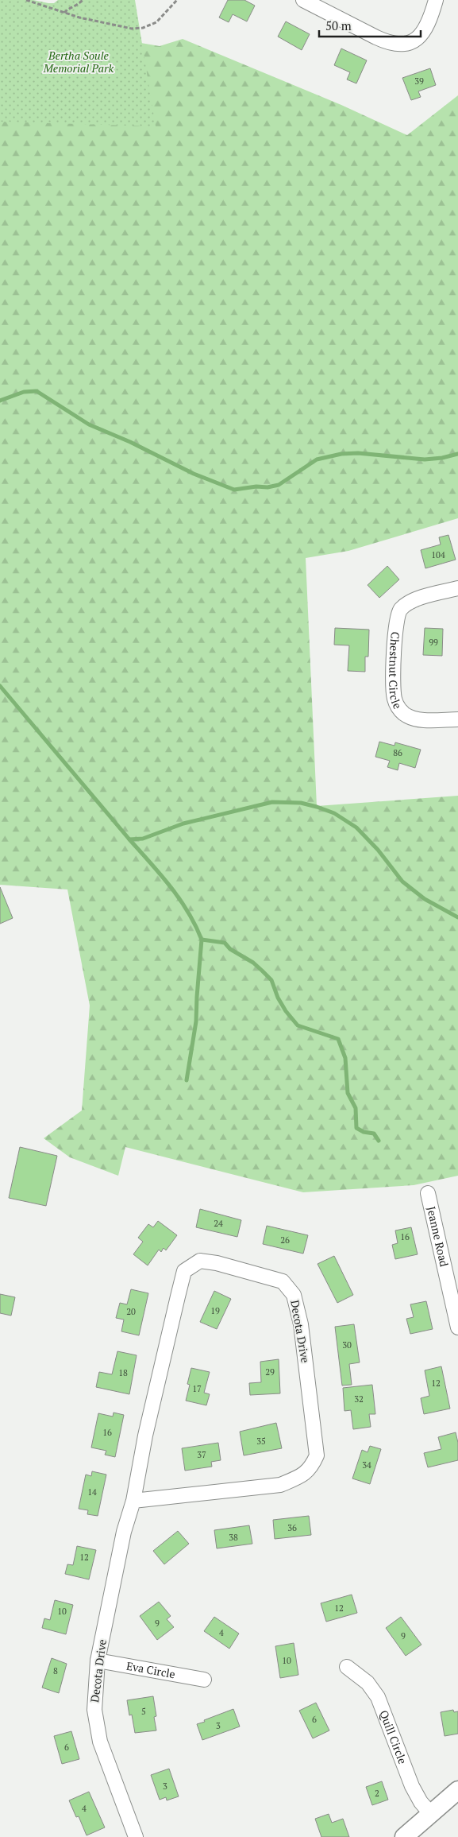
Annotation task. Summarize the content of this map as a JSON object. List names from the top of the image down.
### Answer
{
  "streets": {
    "street": [
      "Chestnut Circle",
      "Jeanne Road",
      "Decota Drive",
      "Eva Circle",
      "Quill Circle"
    ]
  },
  "crossings": [
    ["Decota Drive", "Eva Circle"]
  ],
  "parks": ["Bertha Soule Memorial Park"],
  "house_numbers": [
    "39",
    "104",
    "99",
    "86",
    "24",
    "16",
    "26",
    "19",
    "20",
    "30",
    "29",
    "18",
    "12",
    "17",
    "32",
    "16",
    "35",
    "37",
    "34",
    "14",
    "36",
    "38",
    "12",
    "12",
    "10",
    "9",
    "4",
    "9",
    "10",
    "8",
    "5",
    "6",
    "3",
    "6",
    "3",
    "2",
    "4"
  ],
  "scale_bar": "50 m"
}
